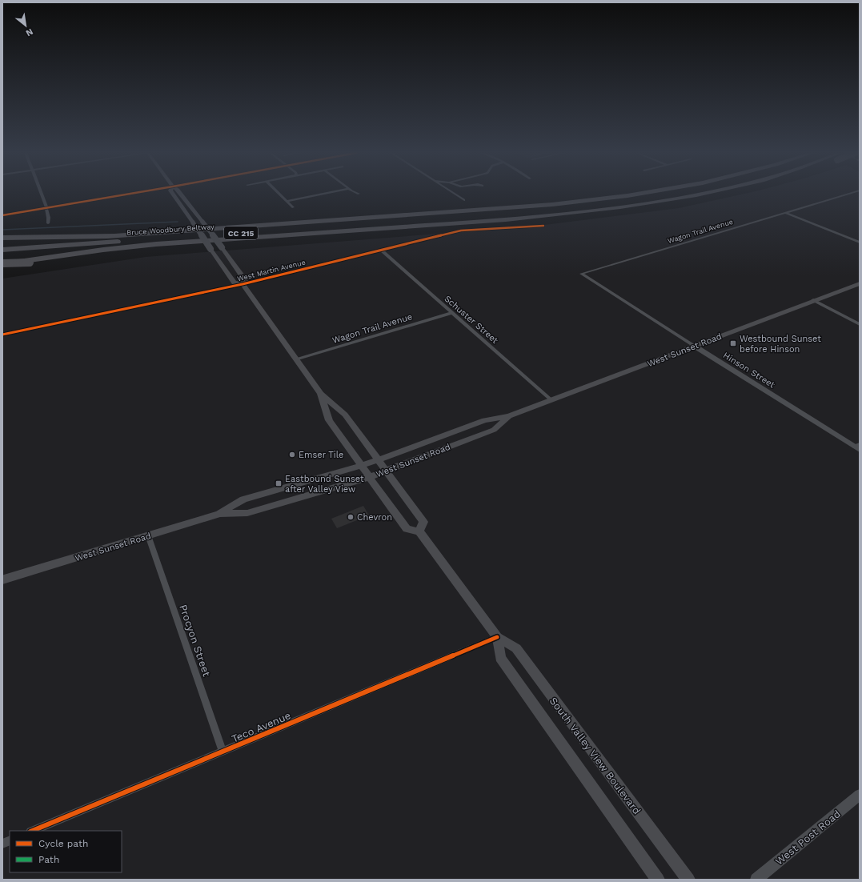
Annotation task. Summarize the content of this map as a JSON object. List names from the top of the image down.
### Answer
{
  "streets": {
    "highway": ["Bruce Woodbury Beltway", "CC 215"],
    "main road": ["West Sunset Road", "South Valley View Boulevard"],
    "street": [
      "Wagon Trail Avenue",
      "West Martin Avenue",
      "Schuster Street",
      "Hinson Street",
      "Procyon Street",
      "Teco Avenue",
      "West Post Road"
    ]
  },
  "crossings": [
    ["Wagon Trail Avenue", "Schuster Street"],
    ["Wagon Trail Avenue", "Hinson Street"],
    ["West Martin Avenue", "Schuster Street"],
    ["Schuster Street", "West Sunset Road"],
    ["West Sunset Road", "Hinson Street"],
    ["West Sunset Road", "Procyon Street"],
    ["Procyon Street", "Teco Avenue"],
    ["Teco Avenue", "South Valley View Boulevard"]
  ],
  "places": {
    "transit": ["Westbound Sunset before Hinson", "Eastbound Sunset after Valley View"],
    "other": ["Emser Tile", "Chevron"]
  },
  "legend": ["Cycle path", "Path"],
  "north": "bottom right"
}
